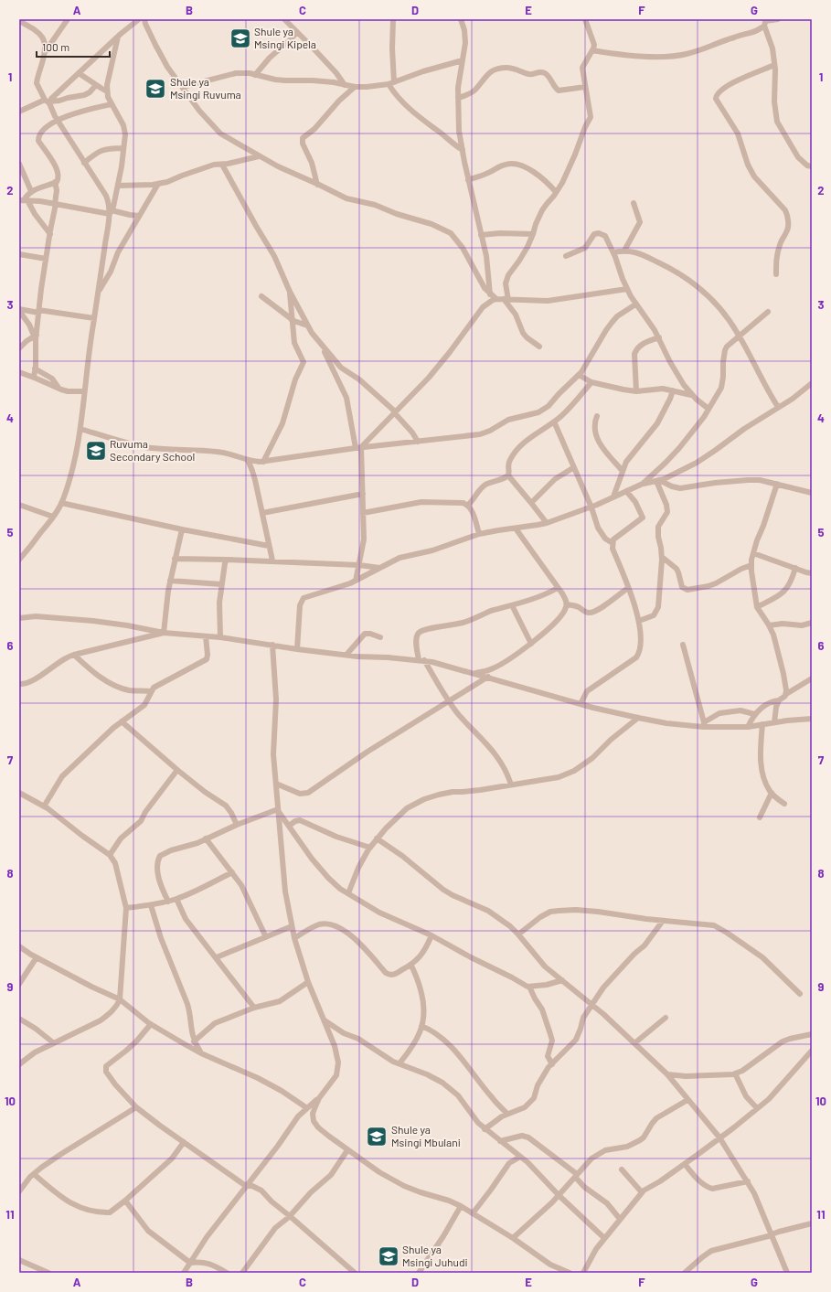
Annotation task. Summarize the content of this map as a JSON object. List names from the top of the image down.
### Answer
{
  "places": {
    "school or university": [
      "Shule ya Msingi Kipela",
      "Shule ya Msingi Ruvuma",
      "Ruvuma Secondary School",
      "Shule ya Msingi Mbulani",
      "Shule ya Msingi Juhudi"
    ]
  },
  "scale_bar": "100 m",
  "grid": {
    "columns": [
      "A",
      "B",
      "C",
      "D",
      "E",
      "F",
      "G"
    ],
    "rows": [
      "1",
      "2",
      "3",
      "4",
      "5",
      "6",
      "7",
      "8",
      "9",
      "10",
      "11"
    ]
  }
}
